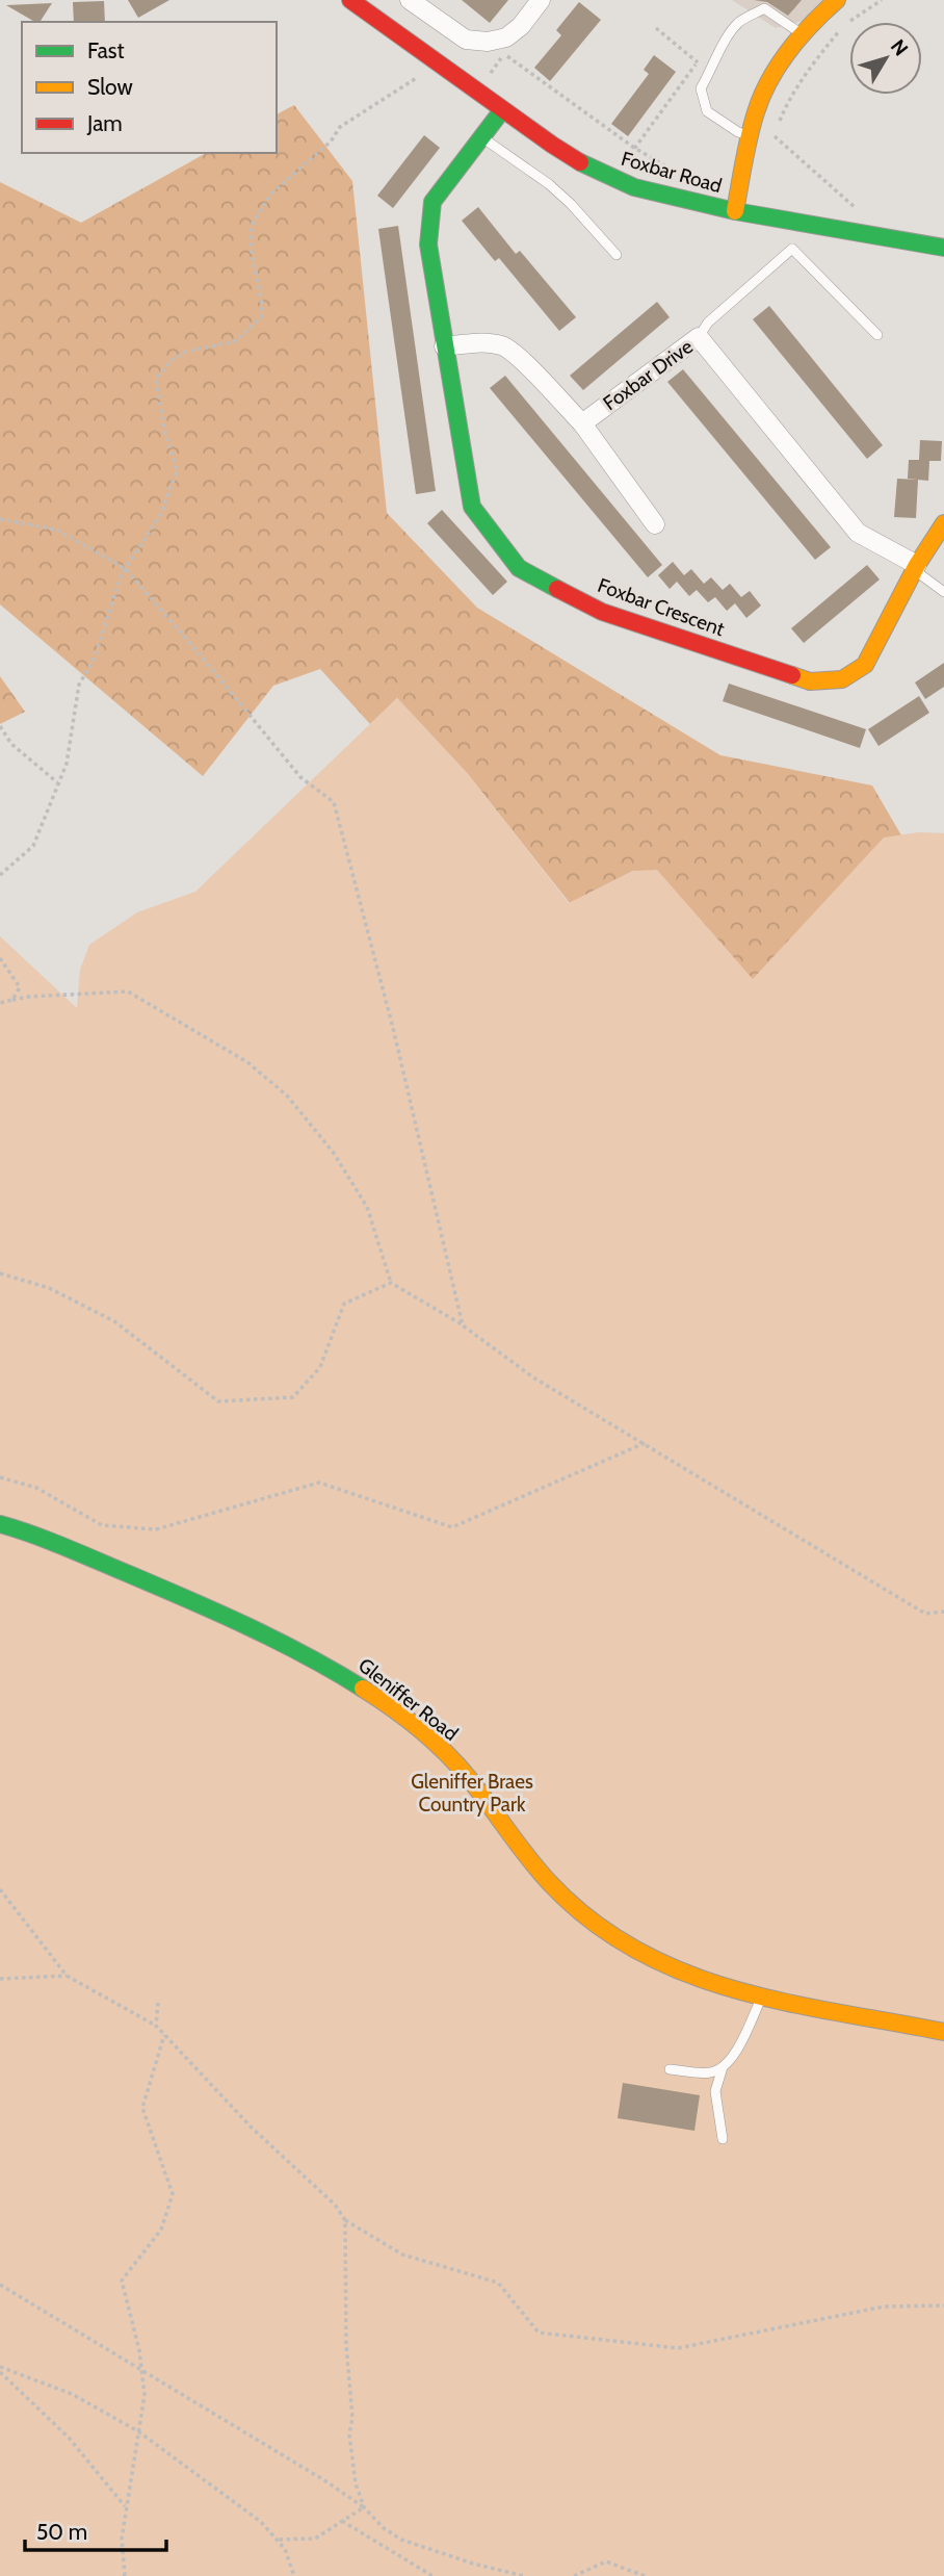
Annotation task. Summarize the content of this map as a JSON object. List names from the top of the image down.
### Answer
{
  "streets": {
    "street": [
      "Foxbar Road",
      "Foxbar Drive",
      "Foxbar Crescent",
      "Gleniffer Road"
    ]
  },
  "crossings": [
    ["Foxbar Road", "Foxbar Crescent"],
    ["Foxbar Drive", "Foxbar Crescent"]
  ],
  "parks": ["Gleniffer Braes Country Park"],
  "legend": ["Fast", "Slow", "Jam"],
  "scale_bar": "50 m",
  "north": "top right"
}
